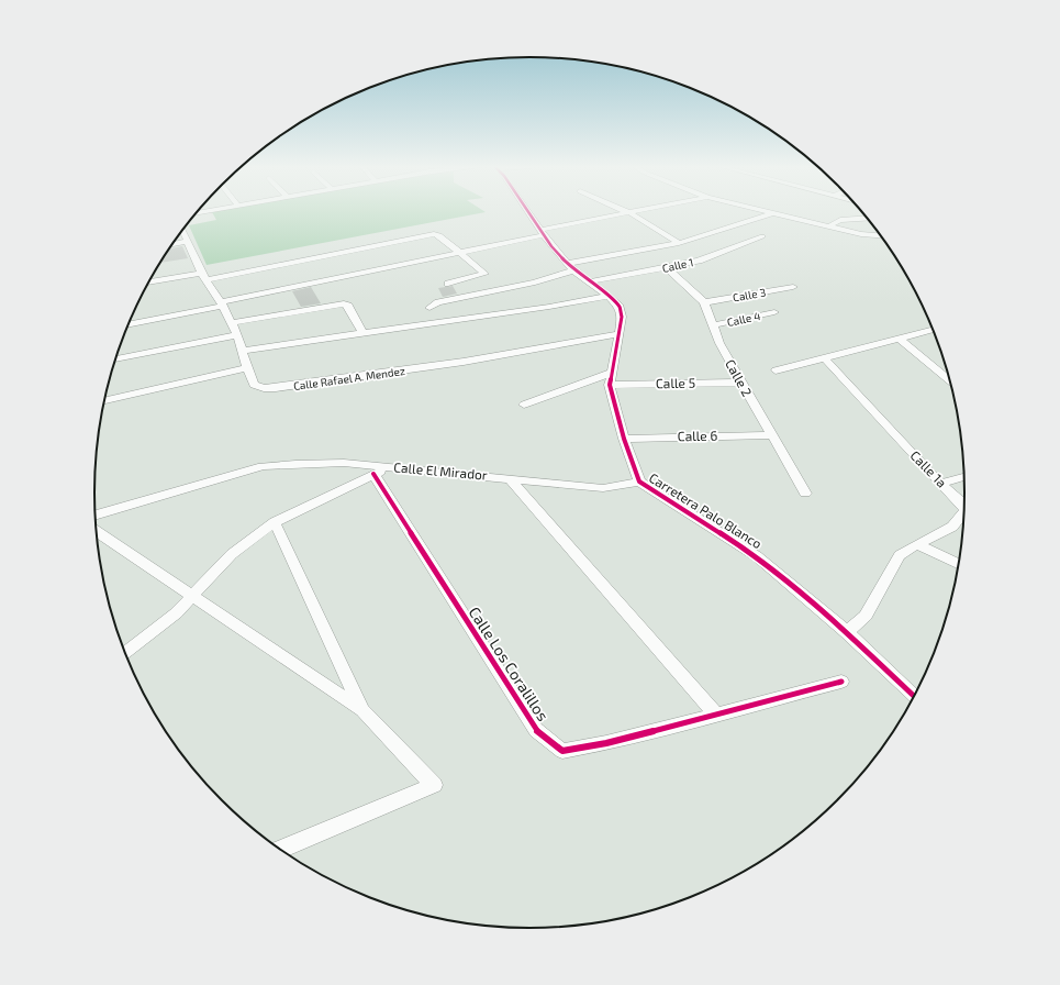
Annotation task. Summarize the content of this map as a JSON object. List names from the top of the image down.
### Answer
{
  "streets": {
    "street": [
      "Calle 1",
      "Calle 3",
      "Calle 4",
      "Calle Rafael A. Mendez",
      "Calle 2",
      "Calle 5",
      "Calle 6",
      "Calle 1a",
      "Calle El Mirador",
      "Carretera Palo Blanco",
      "Calle Los Coralillos"
    ]
  },
  "crossings": [
    ["Calle 1", "Calle 2"],
    ["Calle 1", "Carretera Palo Blanco"],
    ["Calle 3", "Calle 2"],
    ["Calle 4", "Calle 2"],
    ["Calle Rafael A. Mendez", "Carretera Palo Blanco"],
    ["Calle 2", "Calle 5"],
    ["Calle 2", "Calle 6"],
    ["Calle 5", "Carretera Palo Blanco"],
    ["Calle 6", "Carretera Palo Blanco"],
    ["Calle 1a", "Carretera Palo Blanco"],
    ["Calle El Mirador", "Carretera Palo Blanco"]
  ]
}
